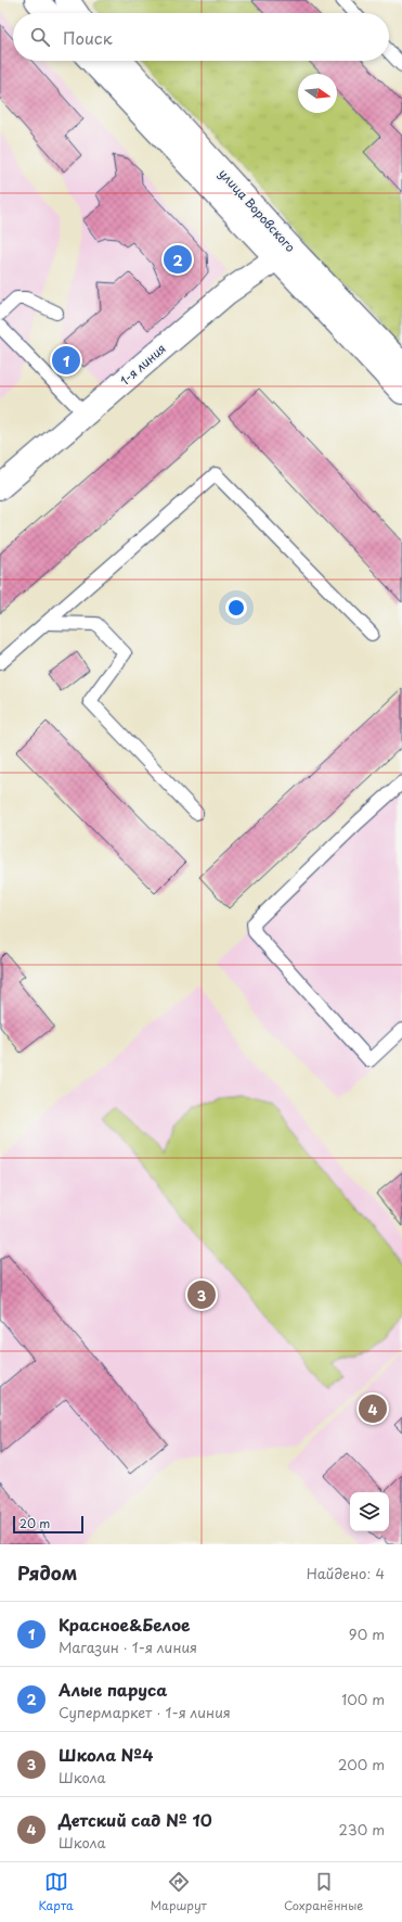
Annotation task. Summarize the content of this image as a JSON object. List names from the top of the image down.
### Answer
{
  "streets": {
    "street": ["улица Воровского", "1-я линия"]
  },
  "crossings": [
    ["улица Воровского", "1-я линия"]
  ],
  "scale_bar": "20 m",
  "north": "right",
  "page": {
    "search": "Поиск",
    "pins": [
      "2",
      "1",
      "3",
      "4"
    ],
    "scale": "20 m",
    "heading": ["Рядом", "Найдено: 4"],
    "list": [
      {
        "mark": "1",
        "name": "Красное&Белое",
        "note": "Магазин · 1-я линия",
        "value": "90 m"
      },
      {
        "mark": "2",
        "name": "Алые паруса",
        "note": "Супермаркет · 1-я линия",
        "value": "100 m"
      },
      {
        "mark": "3",
        "name": "Школа №4",
        "note": "Школа",
        "value": "200 m"
      },
      {
        "mark": "4",
        "name": "Детский сад № 10",
        "note": "Школа",
        "value": "230 m"
      }
    ],
    "nav": ["Карта", "Маршрут", "Сохранённые"]
  }
}
